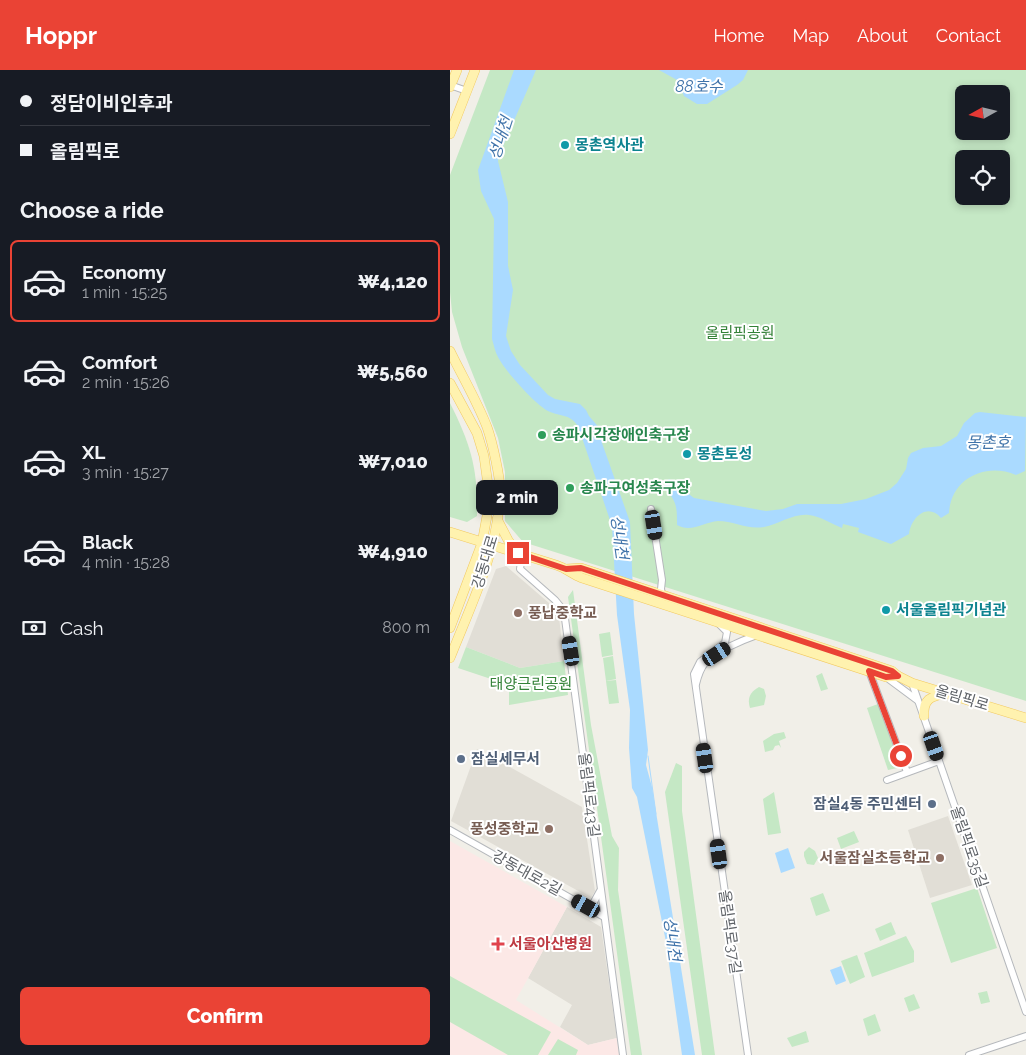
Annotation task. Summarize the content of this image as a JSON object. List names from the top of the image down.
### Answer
{
  "streets": {
    "main road": ["강동대로", "올림픽로"],
    "street": [
      "올림픽로43길",
      "올림픽로35길",
      "강동대로2길",
      "올림픽로37길"
    ]
  },
  "crossings": [
    ["강동대로", "올림픽로"],
    ["올림픽로", "올림픽로43길"],
    ["올림픽로", "올림픽로35길"],
    ["올림픽로", "올림픽로37길"],
    ["올림픽로43길", "강동대로2길"]
  ],
  "water": ["88호수", "성내천", "몽촌호"],
  "parks": ["올림픽공원", "태양근린공원"],
  "places": {
    "other": [
      "몽촌역사관",
      "송파시각장애인축구장",
      "몽촌토성",
      "송파구여성축구장",
      "서울올림픽기념관",
      "풍납중학교",
      "잠실세무서",
      "잠실4동 주민센터",
      "풍성중학교",
      "서울잠실초등학교"
    ],
    "health": ["서울아산병원"]
  },
  "north": "left",
  "page": {
    "header": "Hoppr",
    "nav": [
      "Home",
      "Map",
      "About",
      "Contact"
    ],
    "banner": ["정담이비인후과", "올림픽로"],
    "heading": "Choose a ride",
    "list": [
      {
        "name": "Economy",
        "note": "1 min · 15:25",
        "value": "₩4,120"
      },
      {
        "name": "Comfort",
        "note": "2 min · 15:26",
        "value": "₩5,560"
      },
      {
        "name": "XL",
        "note": "3 min · 15:27",
        "value": "₩7,010"
      },
      {
        "name": "Black",
        "note": "4 min · 15:28",
        "value": "₩4,910"
      }
    ],
    "bubble": "2 min",
    "pay": ["Cash", "800 m"],
    "buttons": "Confirm"
  }
}
